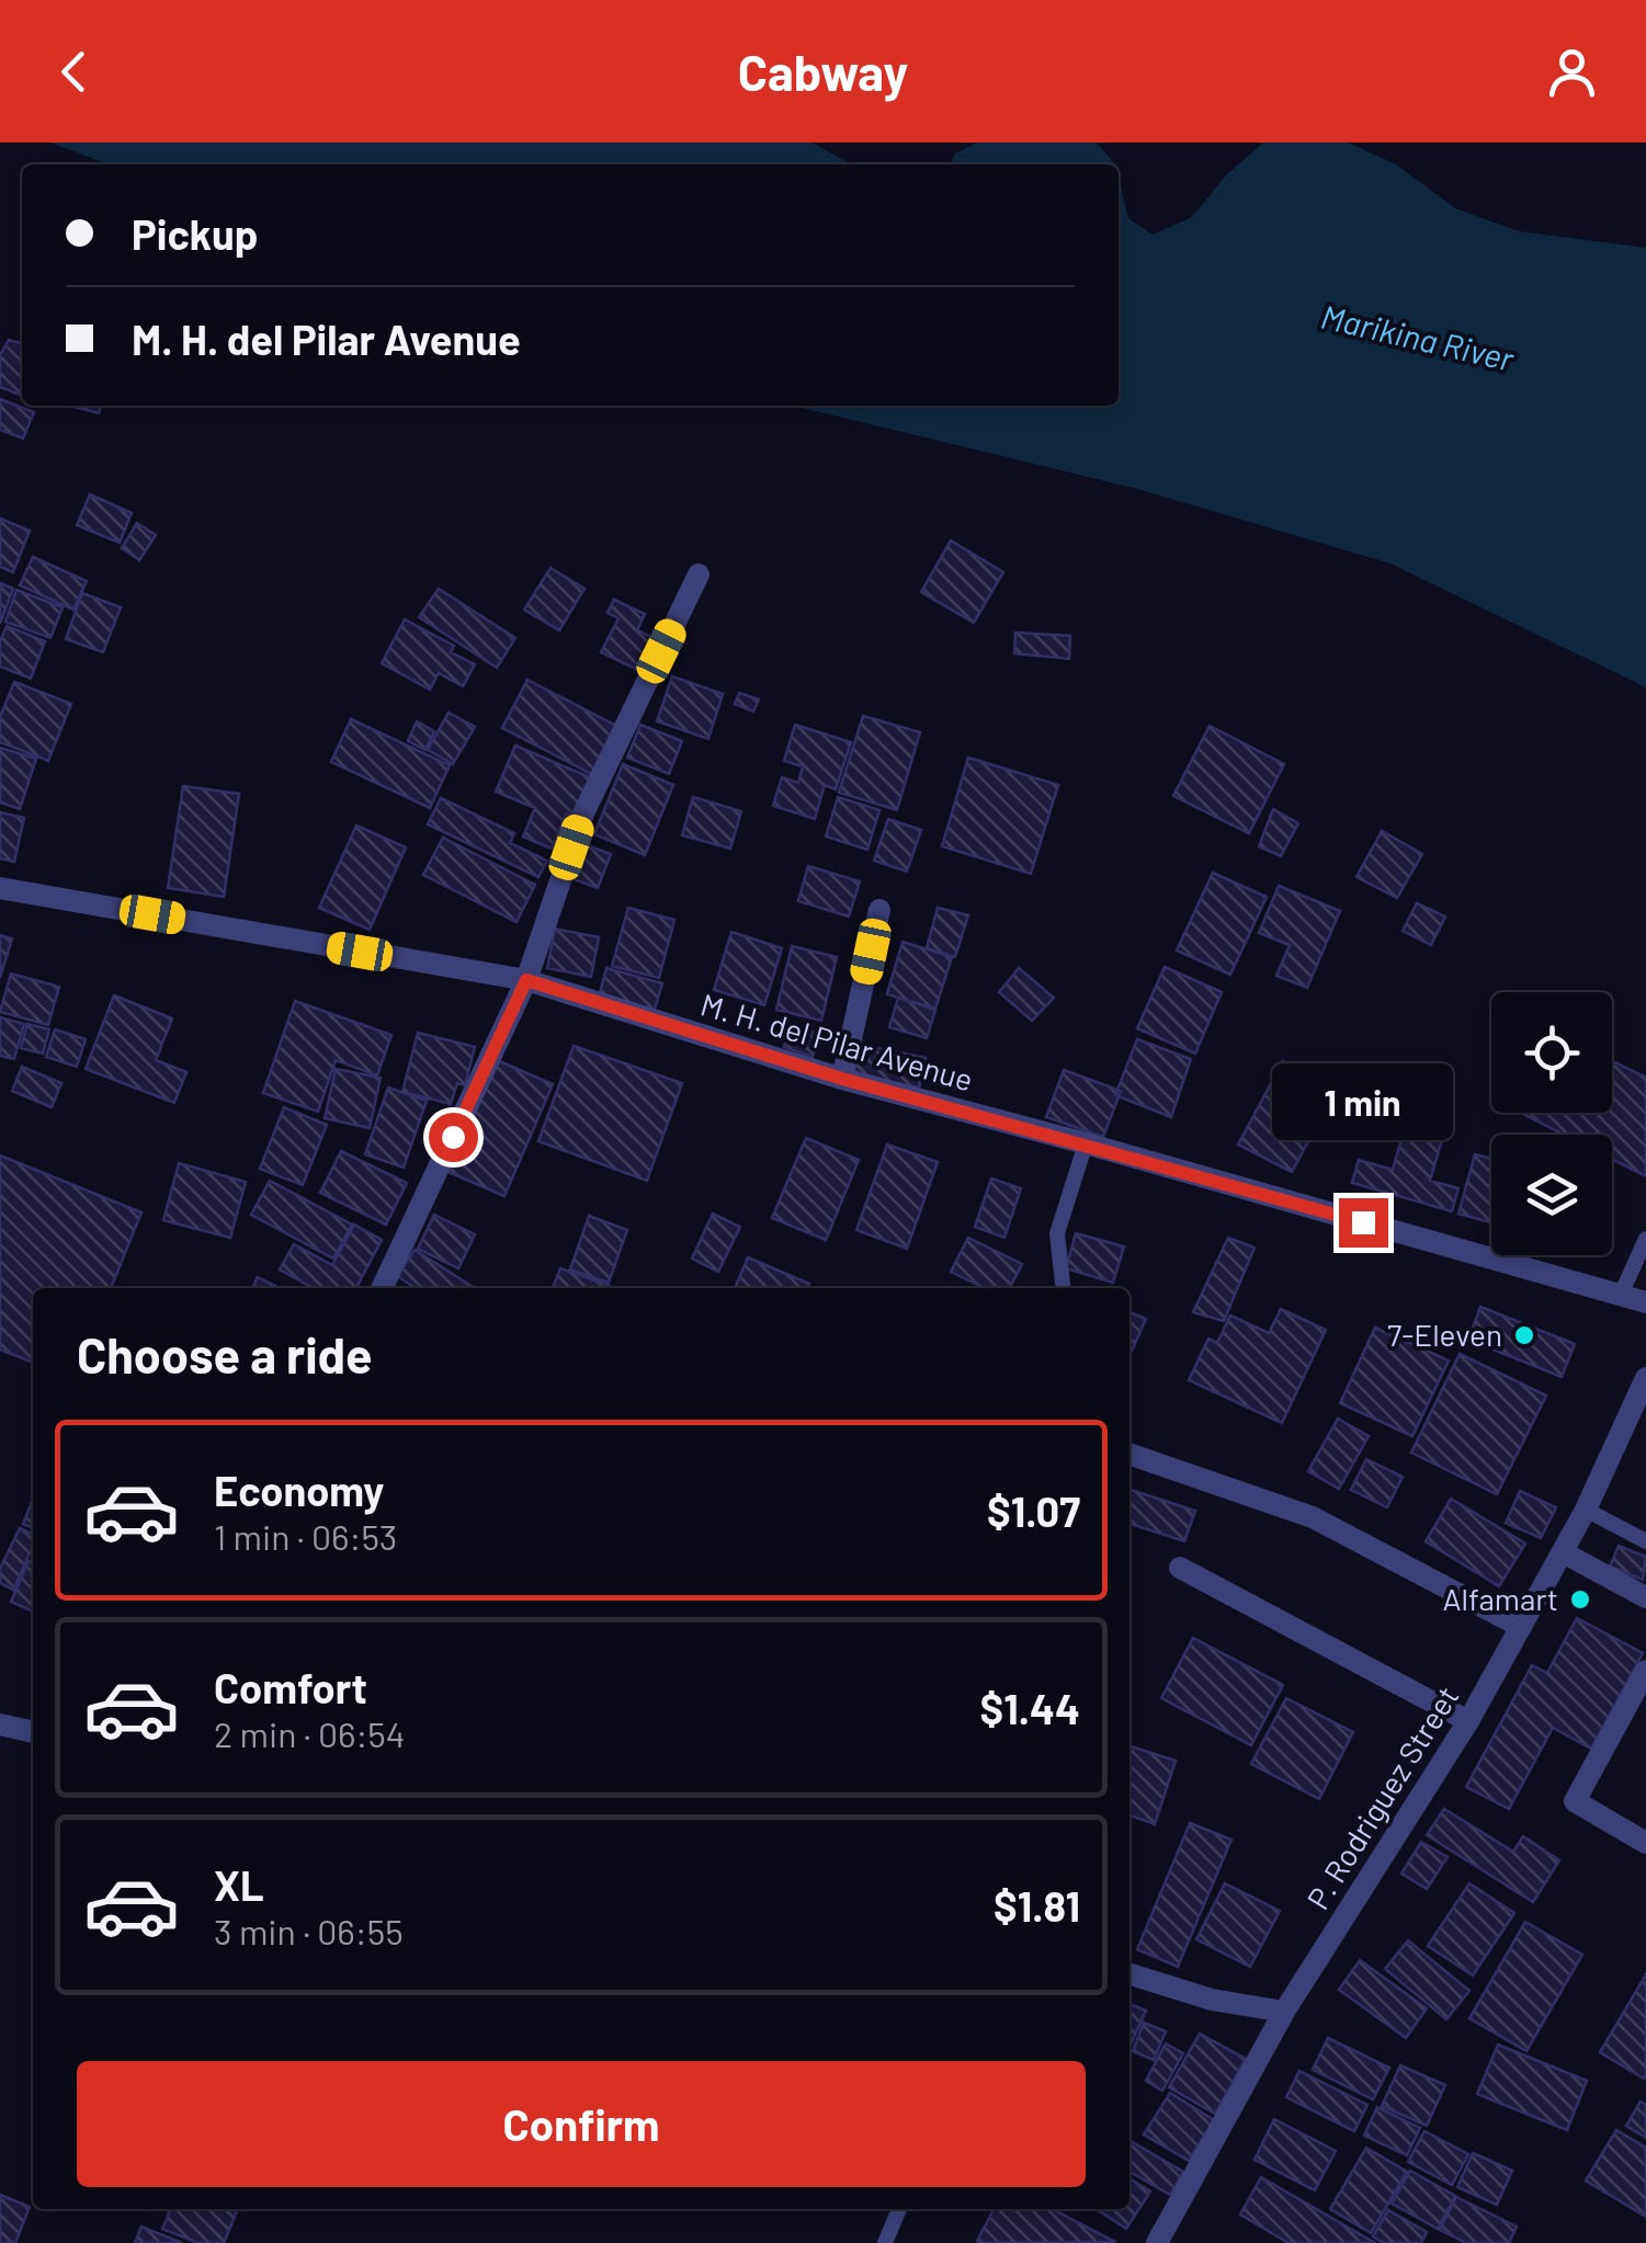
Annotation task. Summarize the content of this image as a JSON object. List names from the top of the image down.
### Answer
{
  "streets": {
    "street": ["M. H. del Pilar Avenue", "P. Rodriguez Street"]
  },
  "water": ["Marikina River"],
  "places": ["7-Eleven", "Alfamart"],
  "page": {
    "header": "Cabway",
    "banner": ["Pickup", "M. H. del Pilar Avenue"],
    "bubble": "1 min",
    "heading": "Choose a ride",
    "list": [
      {
        "name": "Economy",
        "note": "1 min · 06:53",
        "value": "$1.07"
      },
      {
        "name": "Comfort",
        "note": "2 min · 06:54",
        "value": "$1.44"
      },
      {
        "name": "XL",
        "note": "3 min · 06:55",
        "value": "$1.81"
      }
    ],
    "buttons": "Confirm"
  }
}
